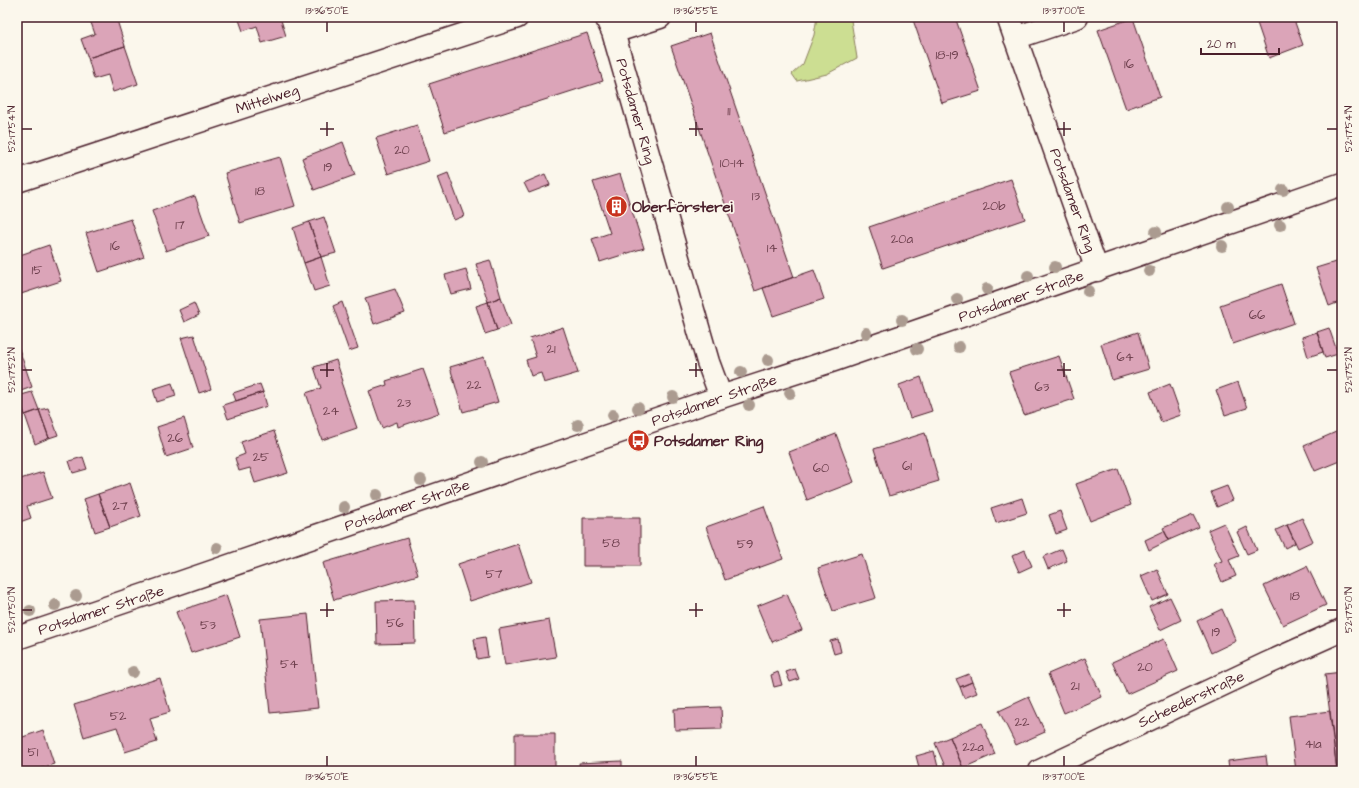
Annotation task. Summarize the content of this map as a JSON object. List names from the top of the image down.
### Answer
{
  "streets": {
    "street": [
      "Mittelweg",
      "Potsdamer Ring",
      "Potsdamer Straße",
      "Scheederstraße"
    ]
  },
  "crossings": [
    ["Potsdamer Ring", "Potsdamer Straße"]
  ],
  "places": {
    "building": ["Oberförsterei"],
    "bus stop": ["Potsdamer Ring"]
  },
  "house_numbers": [
    "18-19",
    "16",
    "11",
    "20",
    "10-14",
    "19",
    "18",
    "13",
    "20b",
    "17",
    "20a",
    "16",
    "14",
    "15",
    "66",
    "21",
    "64",
    "22",
    "63",
    "23",
    "24",
    "26",
    "25",
    "61",
    "60",
    "27",
    "58",
    "59",
    "57",
    "18",
    "56",
    "53",
    "19",
    "54",
    "20",
    "21",
    "52",
    "22",
    "41a",
    "22a",
    "51"
  ],
  "scale_bar": "20 m",
  "coordinates": [
    "13°36'50\"E",
    "13°36'55\"E",
    "13°37'00\"E",
    "52°17'54\"N",
    "52°17'52\"N",
    "52°17'50\"N"
  ]
}
